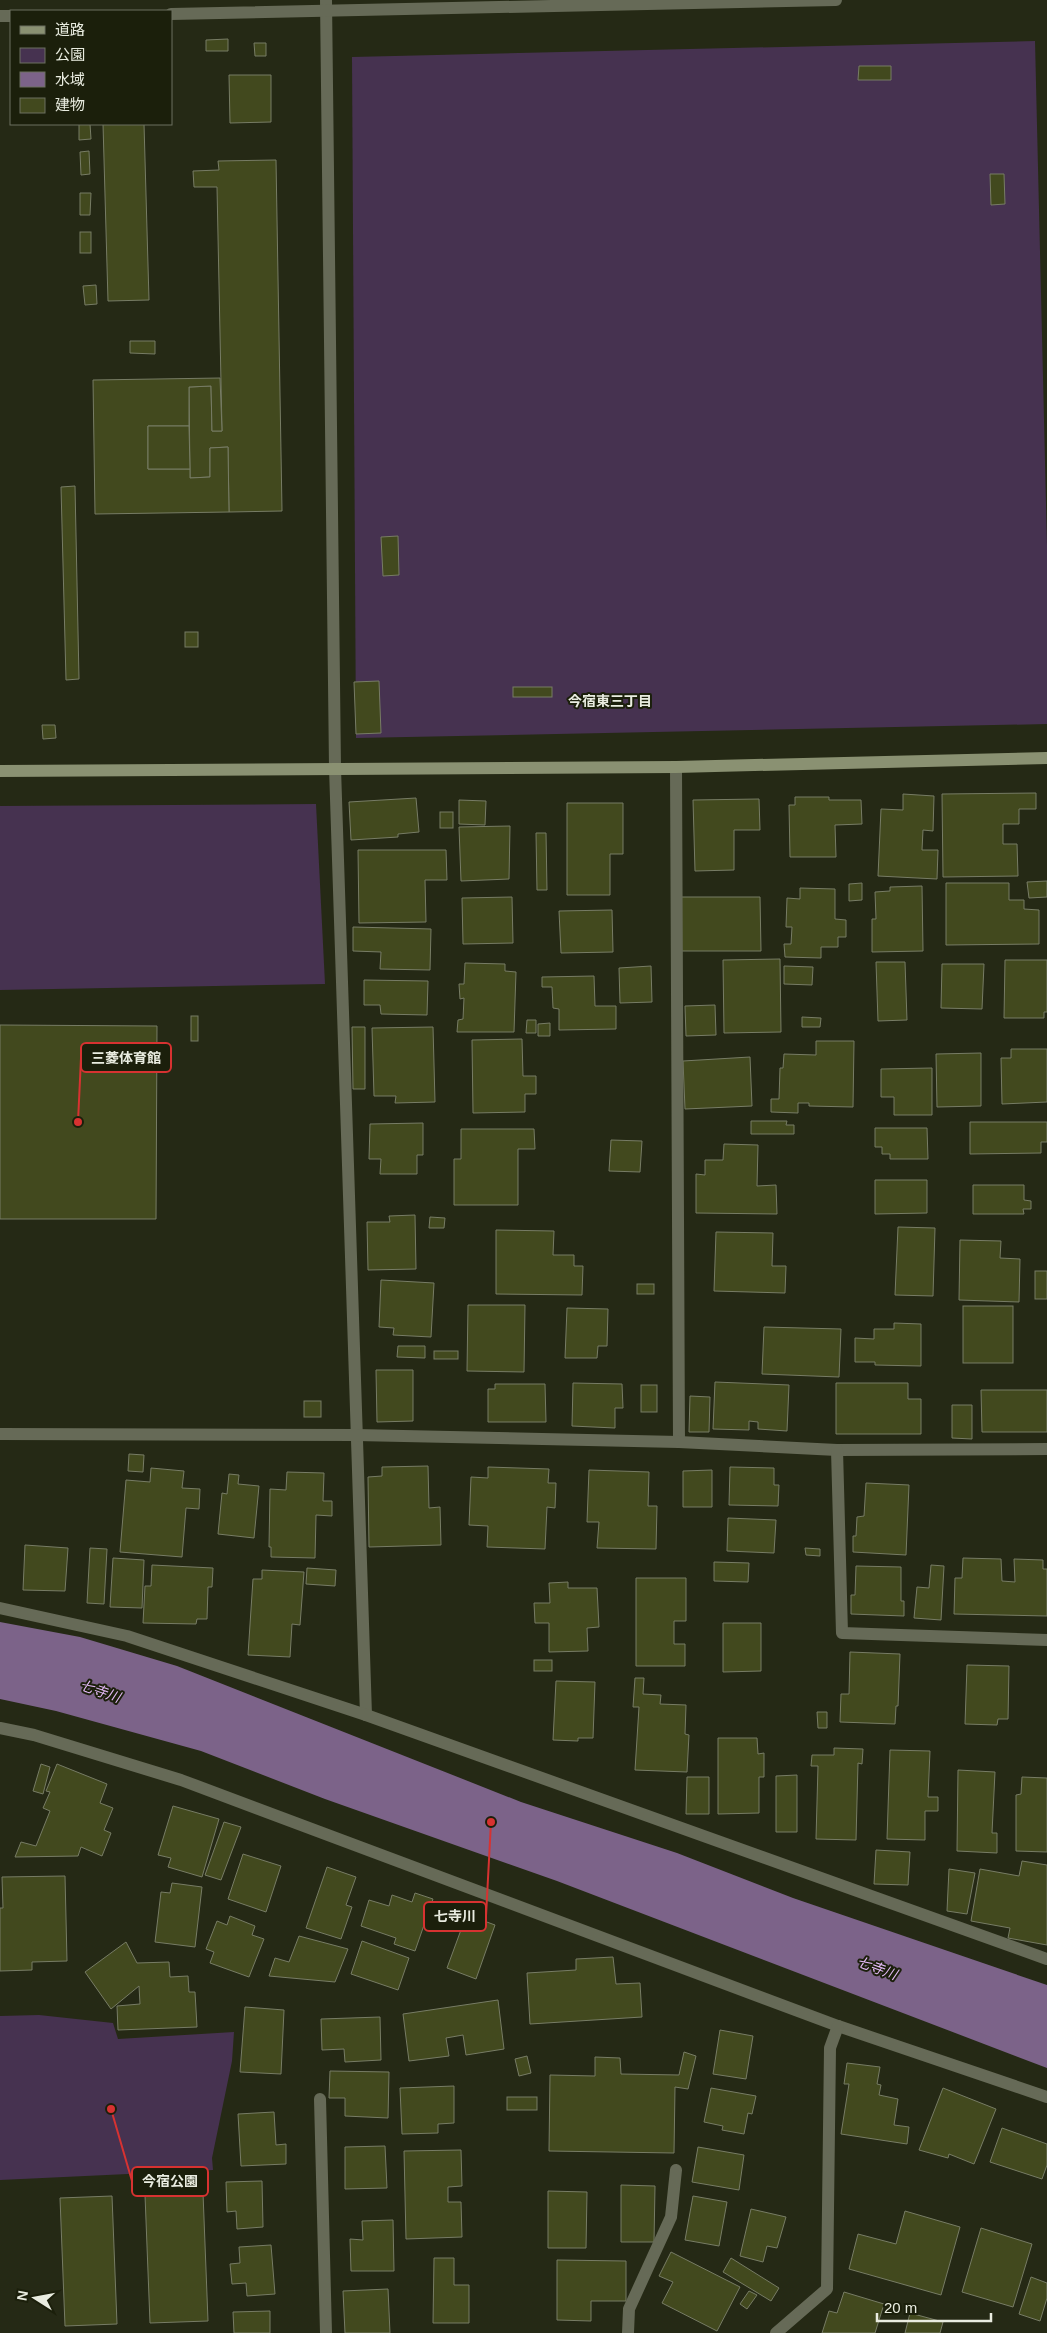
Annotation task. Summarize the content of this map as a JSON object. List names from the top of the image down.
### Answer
{
  "districts": ["今宿東三丁目"],
  "water": ["七寺川"],
  "places": ["三菱体育館", "七寺川", "今宿公園"],
  "legend": [
    "道路",
    "公園",
    "水域",
    "建物"
  ],
  "scale_bar": "20 m",
  "north": "left"
}
